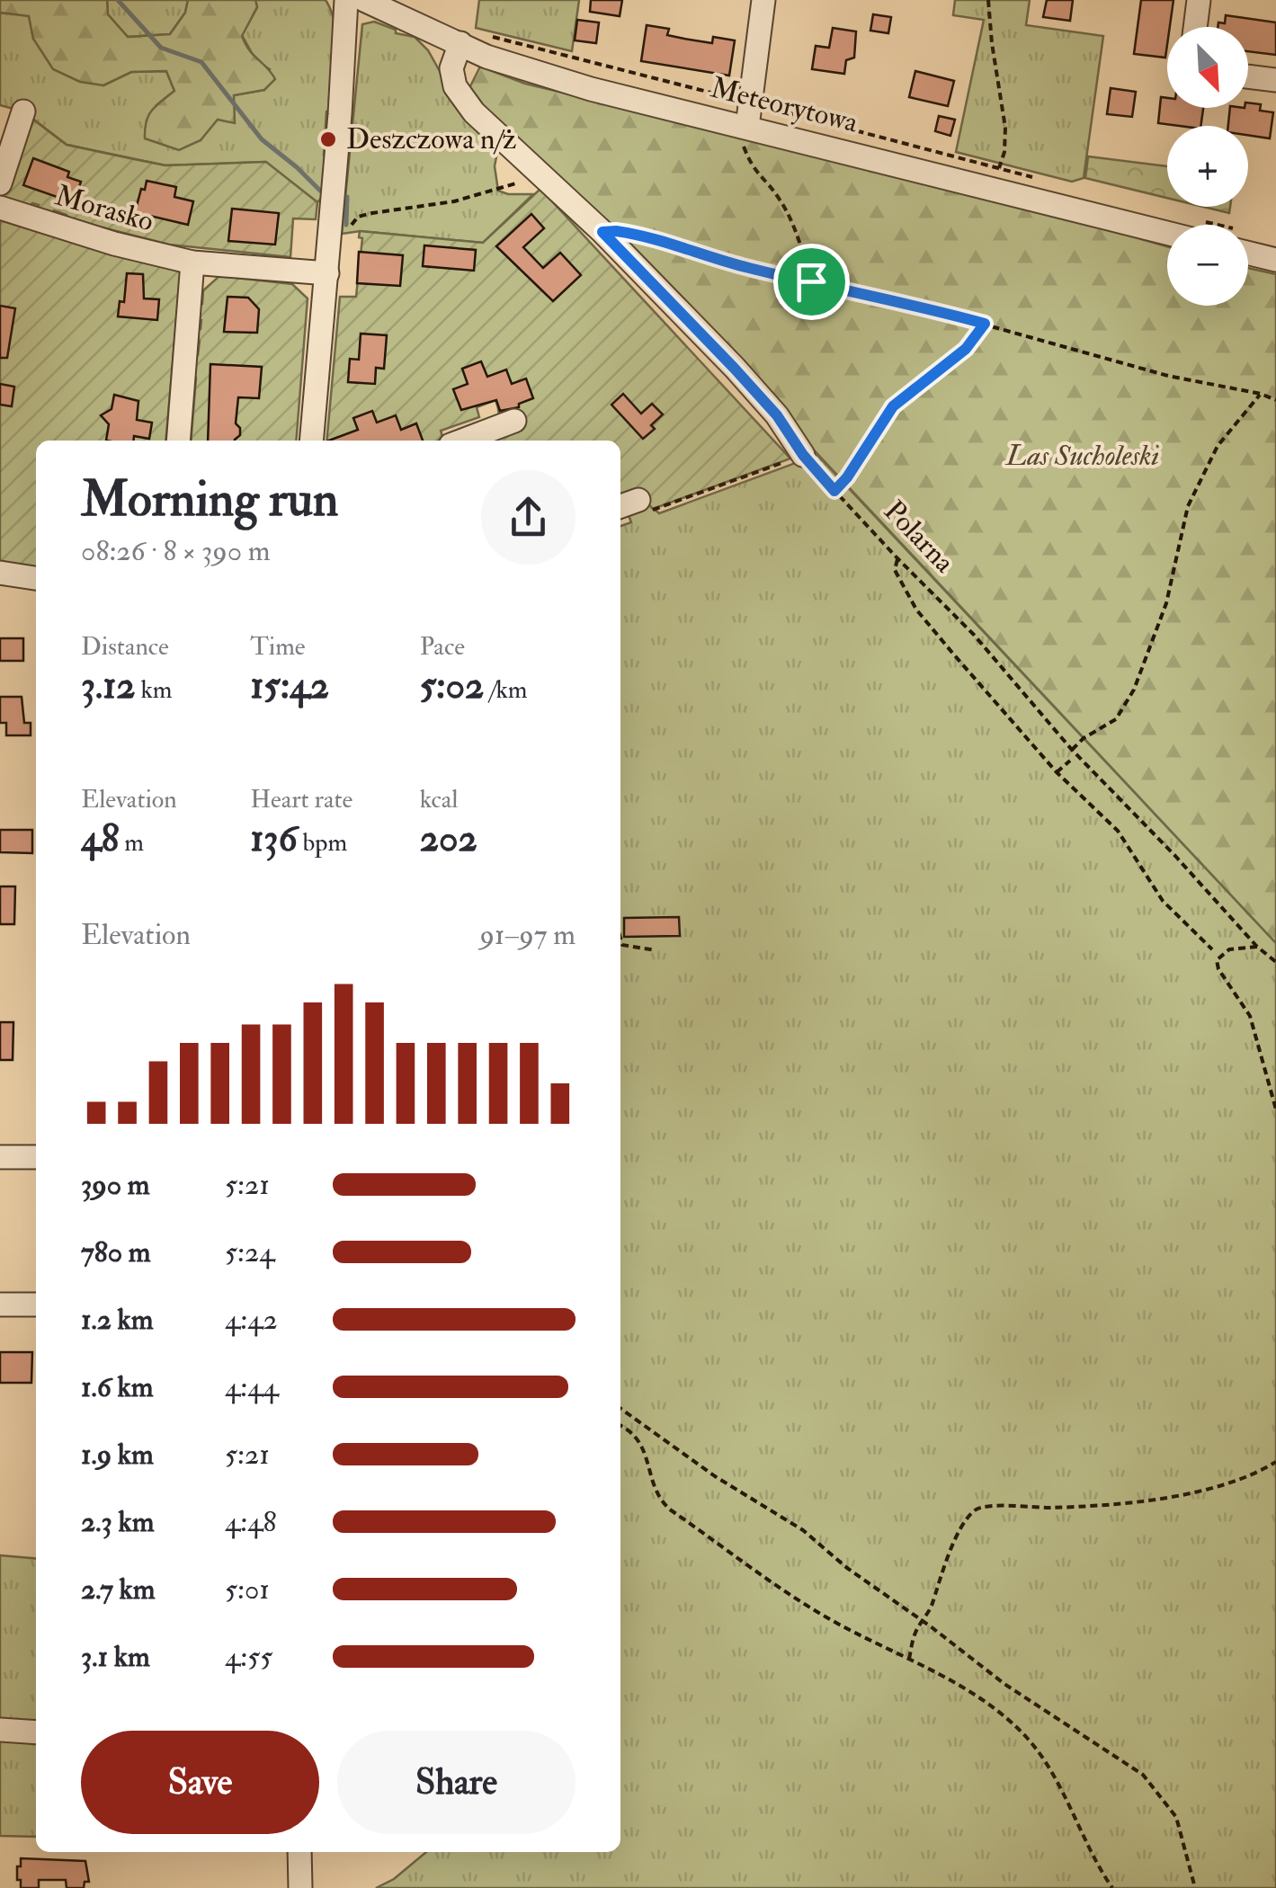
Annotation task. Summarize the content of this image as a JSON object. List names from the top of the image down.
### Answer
{
  "streets": {
    "street": ["Meteorytowa", "Morasko"],
    "path": ["Polarna"]
  },
  "parks": ["Las Sucholeski"],
  "places": ["Deszczowa n/ż"],
  "north": "bottom right",
  "page": {
    "map_buttons": ["+", "−"],
    "heading": ["Morning run", "08:26 · 8 × 390 m"],
    "stats": [
      ["Distance", "3.12 km"],
      ["Time", "15:42"],
      ["Pace", "5:02 /km"],
      ["Elevation", "48 m"],
      ["Heart rate", "136 bpm"],
      ["kcal", "202"]
    ],
    "chart": ["Elevation", "91–97 m"],
    "list": [
      {
        "name": "390 m",
        "note": "5:21"
      },
      {
        "name": "780 m",
        "note": "5:24"
      },
      {
        "name": "1.2 km",
        "note": "4:42"
      },
      {
        "name": "1.6 km",
        "note": "4:44"
      },
      {
        "name": "1.9 km",
        "note": "5:21"
      },
      {
        "name": "2.3 km",
        "note": "4:48"
      },
      {
        "name": "2.7 km",
        "note": "5:01"
      },
      {
        "name": "3.1 km",
        "note": "4:55"
      }
    ],
    "buttons": ["Save", "Share"]
  }
}
